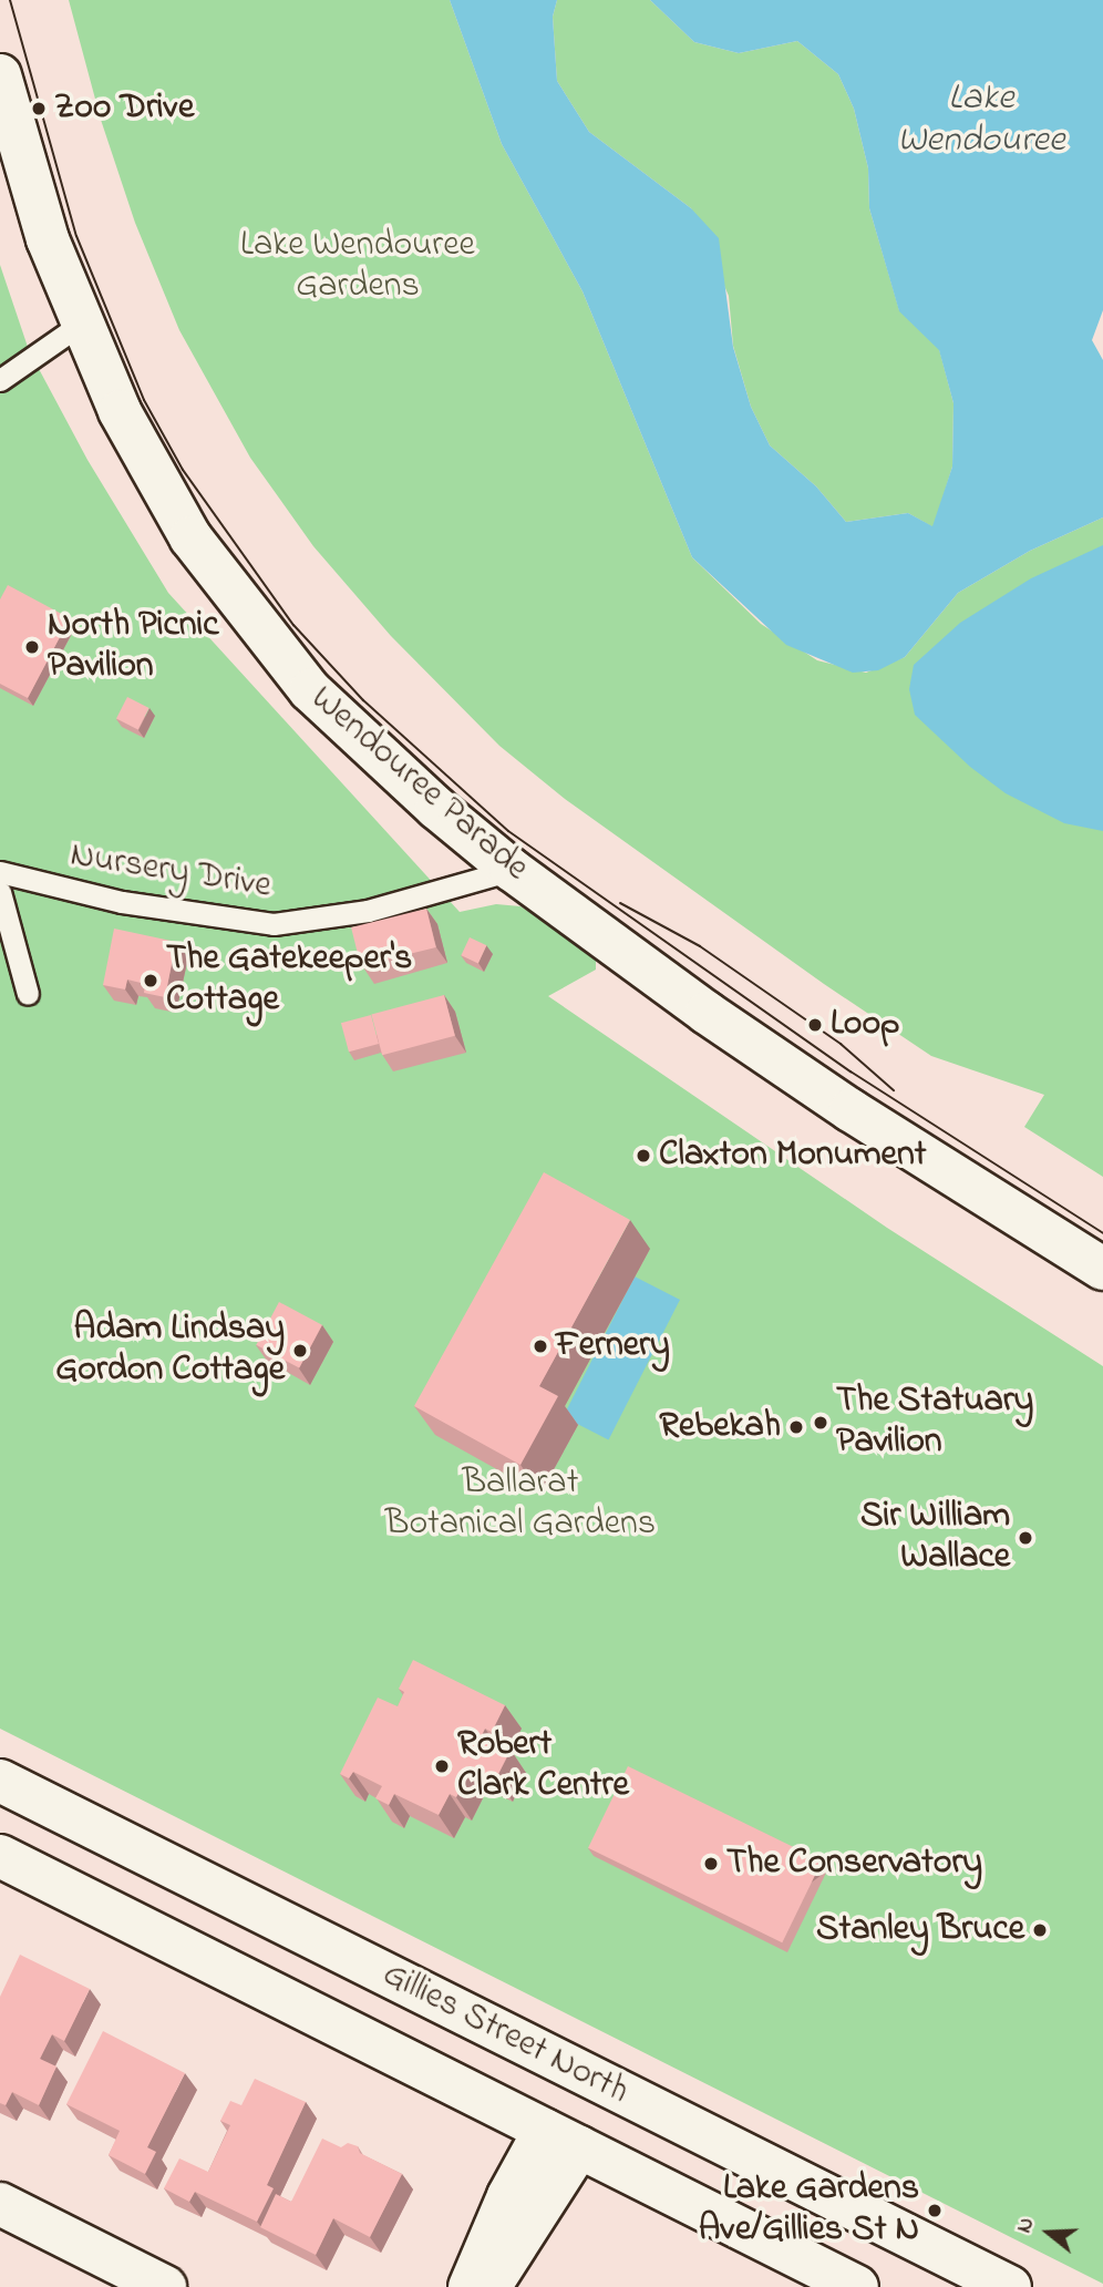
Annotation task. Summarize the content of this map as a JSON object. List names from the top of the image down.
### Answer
{
  "streets": {
    "street": ["Wendouree Parade", "Gillies Street North"],
    "lane": ["Nursery Drive"]
  },
  "crossings": [
    ["Wendouree Parade", "Nursery Drive"]
  ],
  "water": ["Lake Wendouree"],
  "parks": ["Lake Wendouree Gardens", "Ballarat Botanical Gardens"],
  "places": [
    "Zoo Drive",
    "North Picnic Pavilion",
    "The Gatekeeper's Cottage",
    "Loop",
    "Claxton Monument",
    "Fernery",
    "Adam Lindsay Gordon Cottage",
    "The Statuary Pavilion",
    "Rebekah",
    "Sir William Wallace",
    "Robert Clark Centre",
    "The Conservatory",
    "Stanley Bruce",
    "Lake Gardens Ave/Gillies St N"
  ],
  "north": "left"
}
